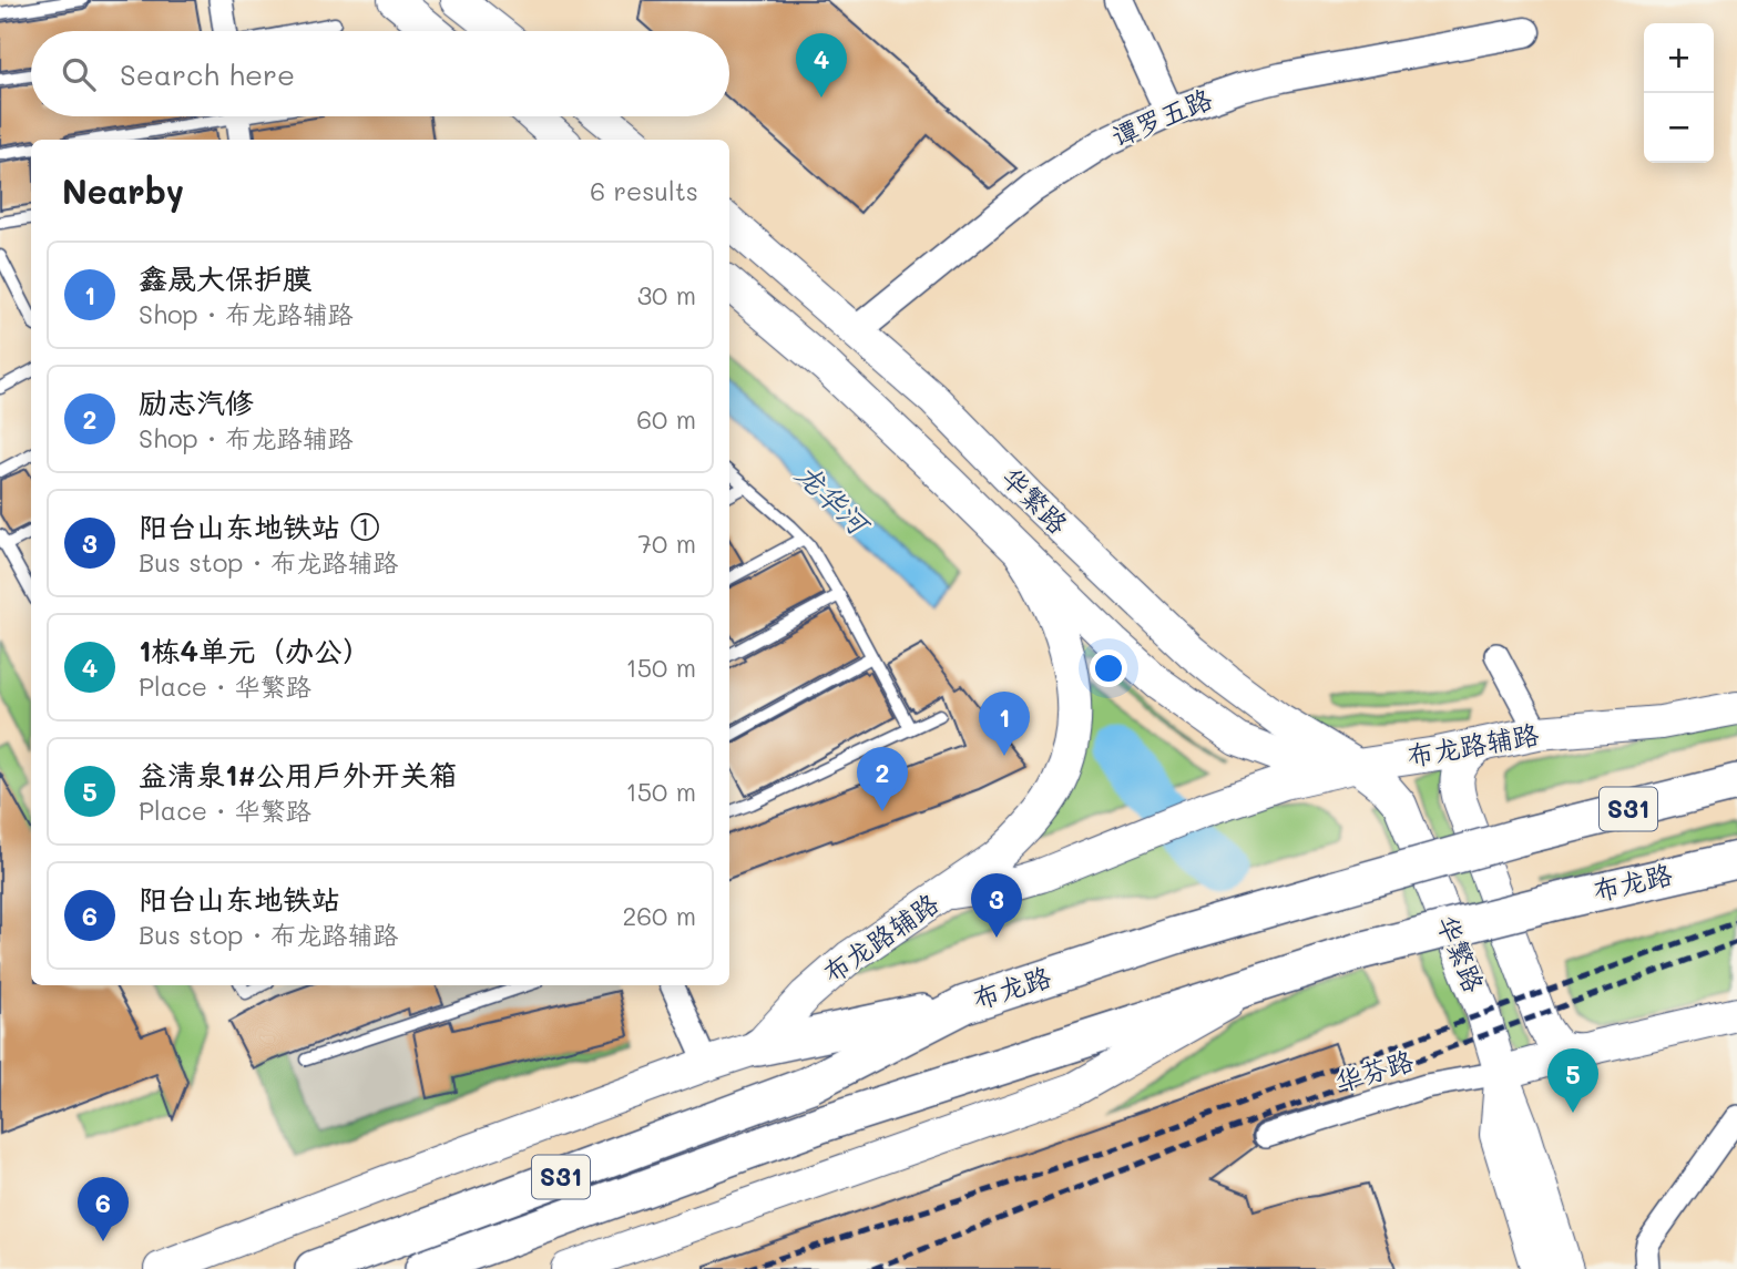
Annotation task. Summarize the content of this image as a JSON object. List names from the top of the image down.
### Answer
{
  "streets": {
    "main road": [
      "华繁路",
      "布龙路辅路",
      "S31",
      "布龙路"
    ],
    "street": ["谭罗五路", "华芬路"]
  },
  "crossings": [
    ["谭罗五路", "华繁路"],
    ["华繁路", "布龙路辅路"],
    ["华繁路", "华芬路"]
  ],
  "water": ["龙华河"],
  "page": {
    "map_buttons": ["+", "−"],
    "search": "Search here",
    "pins": [
      "4",
      "1",
      "2",
      "3",
      "5",
      "6"
    ],
    "heading": ["Nearby", "6 results"],
    "list": [
      {
        "mark": "1",
        "name": "鑫晟大保护膜",
        "note": "Shop · 布龙路辅路",
        "value": "30 m"
      },
      {
        "mark": "2",
        "name": "励志汽修",
        "note": "Shop · 布龙路辅路",
        "value": "60 m"
      },
      {
        "mark": "3",
        "name": "阳台山东地铁站 ①",
        "note": "Bus stop · 布龙路辅路",
        "value": "70 m"
      },
      {
        "mark": "4",
        "name": "1栋4单元（办公）",
        "note": "Place · 华繁路",
        "value": "150 m"
      },
      {
        "mark": "5",
        "name": "益清泉1#公用户外开关箱",
        "note": "Place · 华繁路",
        "value": "150 m"
      },
      {
        "mark": "6",
        "name": "阳台山东地铁站",
        "note": "Bus stop · 布龙路辅路",
        "value": "260 m"
      }
    ]
  }
}
